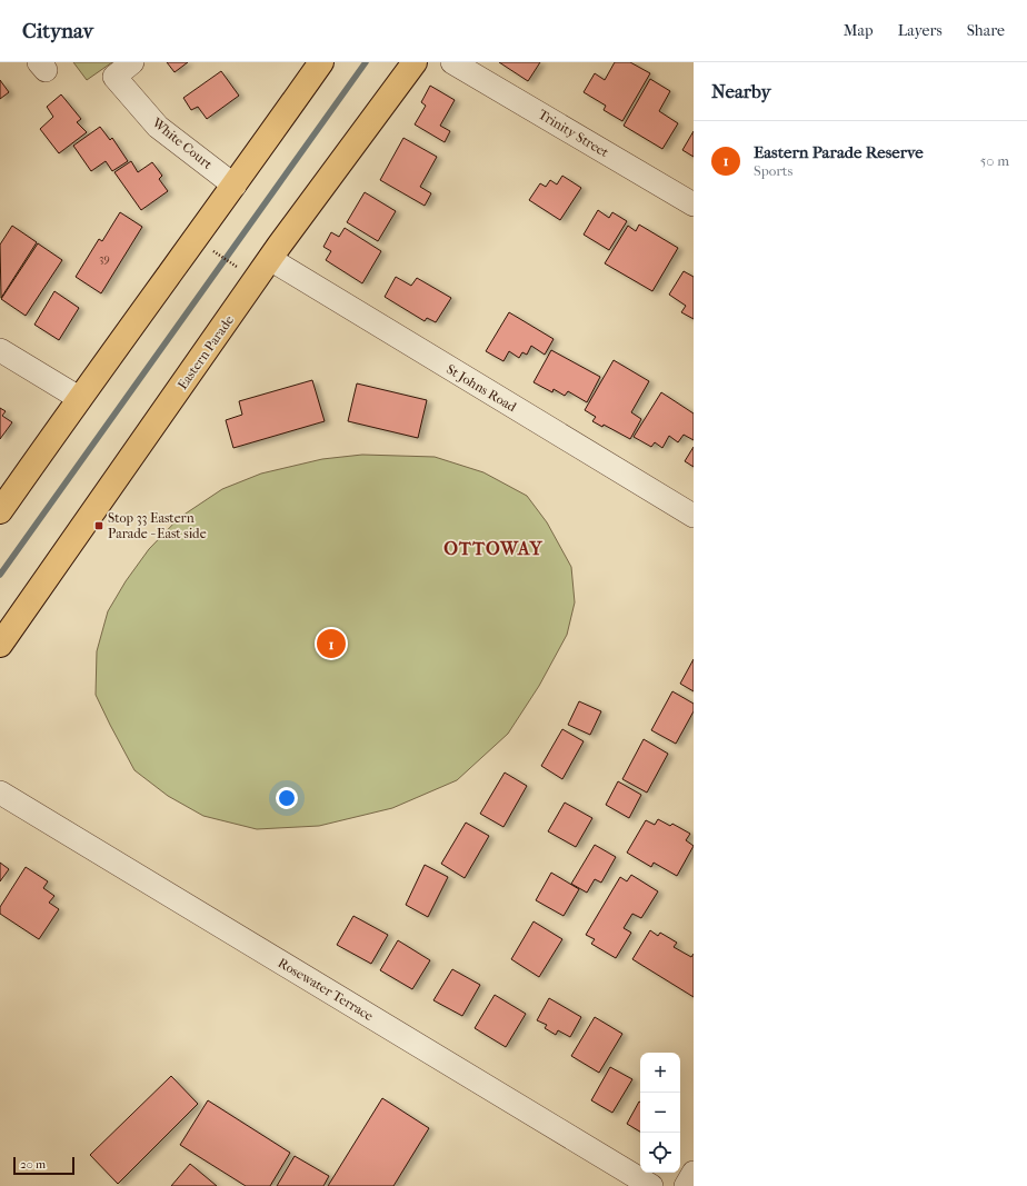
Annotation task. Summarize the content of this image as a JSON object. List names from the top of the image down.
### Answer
{
  "streets": {
    "main road": ["Eastern Parade"],
    "street": [
      "Trinity Street",
      "White Court",
      "St Johns Road",
      "Rosewater Terrace"
    ]
  },
  "crossings": [
    ["Eastern Parade", "St Johns Road"]
  ],
  "districts": ["OTTOWAY"],
  "places": {
    "transit": ["Stop 33 Eastern Parade - East side"]
  },
  "house_numbers": ["39"],
  "scale_bar": "20 m",
  "page": {
    "header": "Citynav",
    "nav": ["Map", "Layers", "Share"],
    "heading": "Nearby",
    "list": [
      {
        "mark": "1",
        "name": "Eastern Parade Reserve",
        "note": "Sports",
        "value": "50 m"
      }
    ],
    "pins": "1",
    "map_buttons": ["+", "−"],
    "scale": "20 m"
  }
}
